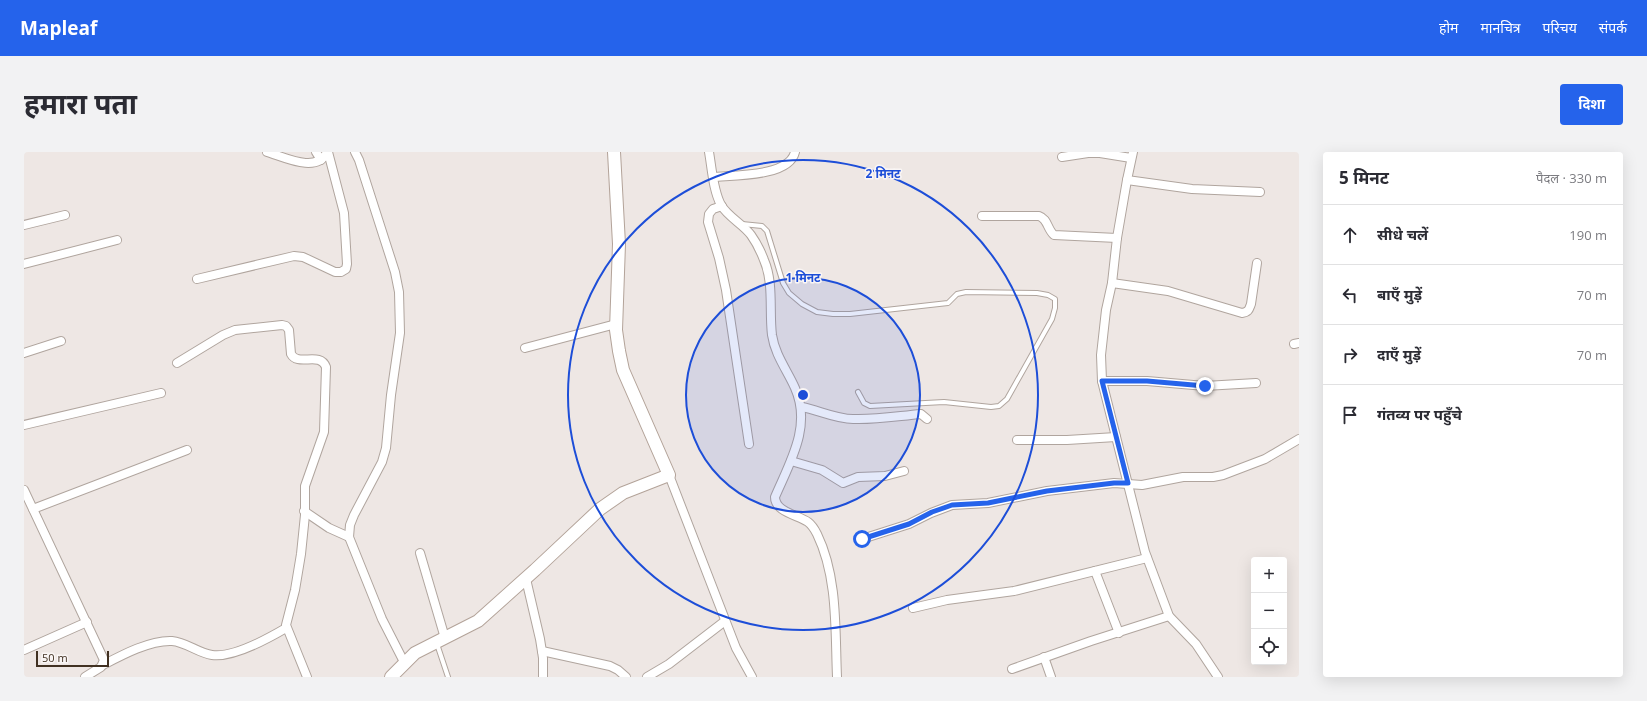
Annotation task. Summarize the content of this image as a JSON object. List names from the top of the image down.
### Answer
{
  "scale_bar": "50 m",
  "page": {
    "header": "Mapleaf",
    "nav": [
      "होम",
      "मानचित्र",
      "परिचय",
      "संपर्क"
    ],
    "title": "हमारा पता",
    "buttons": "दिशा",
    "heading": ["5 मिनट", "पैदल · 330 m"],
    "list": [
      ["सीधे चलें", "190 m"],
      ["बाएँ मुड़ें", "70 m"],
      ["दाएँ मुड़ें", "70 m"],
      "गंतव्य पर पहुँचे"
    ],
    "map_buttons": ["+", "−"],
    "scale": "50 m"
  },
  "rings": ["2 मिनट", "1 मिनट"]
}
